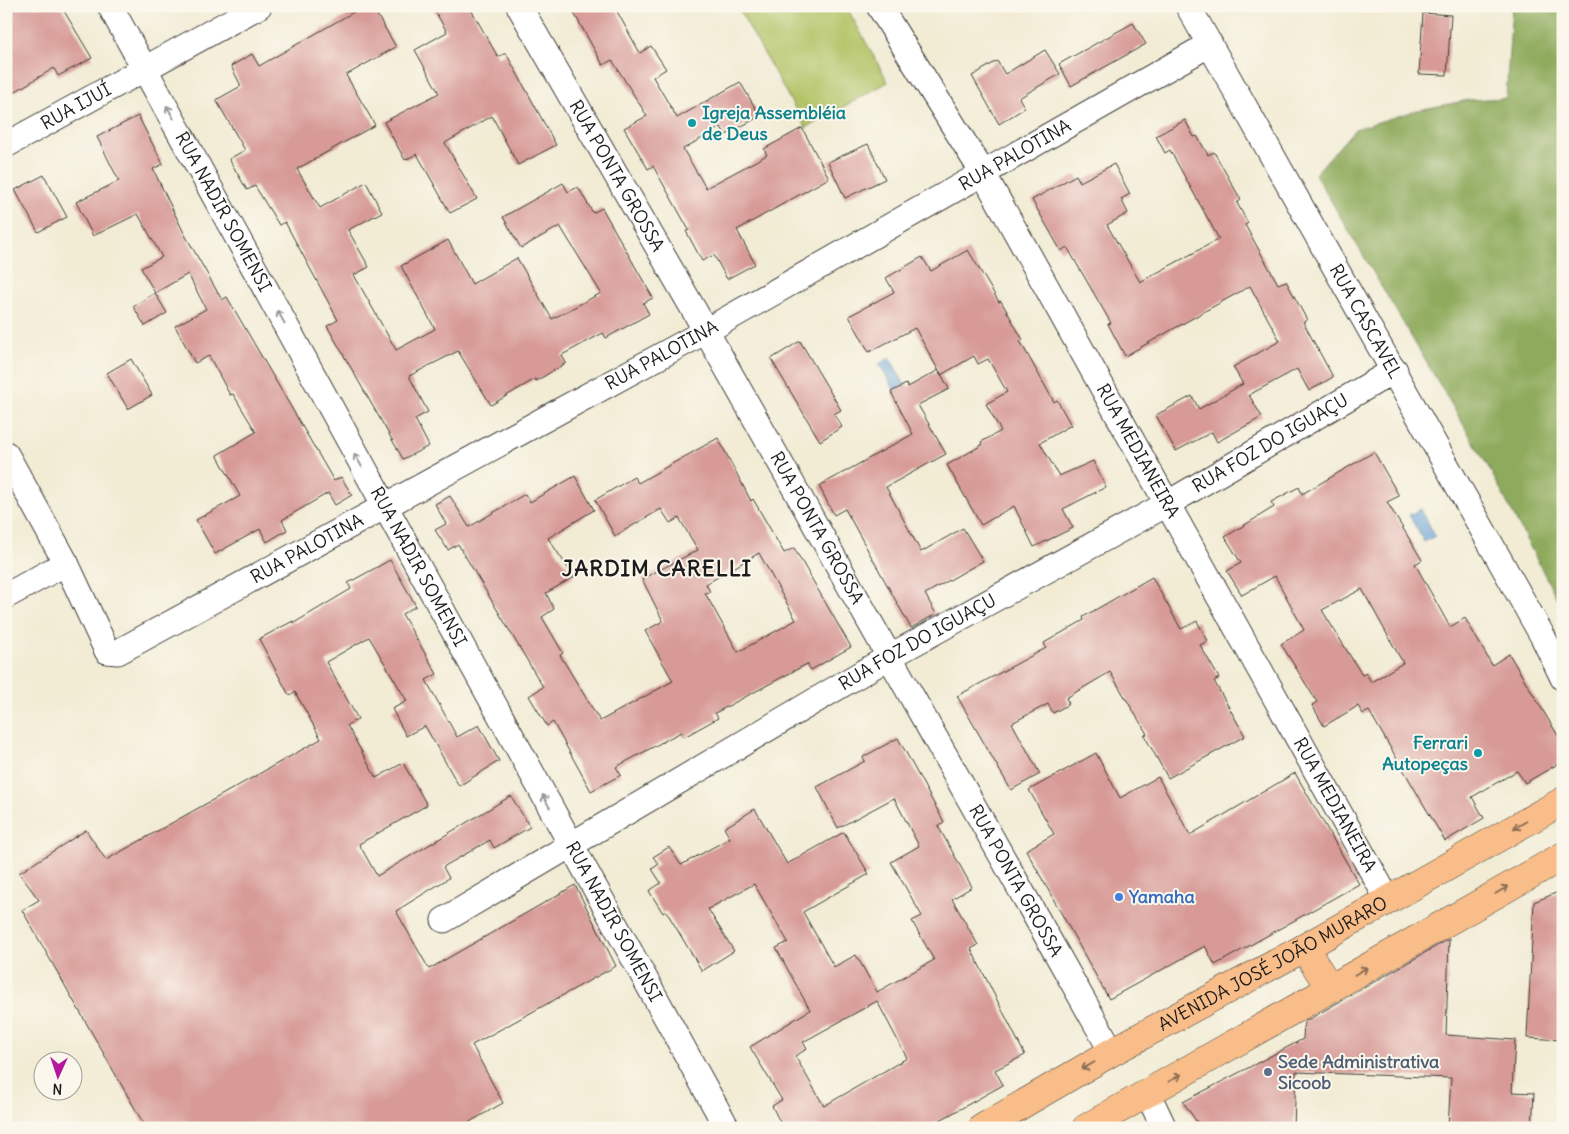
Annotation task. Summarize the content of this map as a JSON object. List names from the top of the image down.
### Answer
{
  "streets": {
    "main road": ["AVENIDA JOSÉ JOÃO MURARO"],
    "street": [
      "RUA IJUÍ",
      "RUA PALOTINA",
      "RUA PONTA GROSSA",
      "RUA NADIR SOMENSI",
      "RUA CASCAVEL",
      "RUA FOZ DO IGUAÇU",
      "RUA MEDIANEIRA"
    ]
  },
  "crossings": [
    ["RUA IJUÍ", "RUA NADIR SOMENSI"],
    ["RUA PALOTINA", "RUA PONTA GROSSA"],
    ["RUA PALOTINA", "RUA NADIR SOMENSI"],
    ["RUA PALOTINA", "RUA CASCAVEL"],
    ["RUA PALOTINA", "RUA MEDIANEIRA"],
    ["RUA PONTA GROSSA", "RUA FOZ DO IGUAÇU"],
    ["RUA PONTA GROSSA", "AVENIDA JOSÉ JOÃO MURARO"],
    ["RUA NADIR SOMENSI", "RUA FOZ DO IGUAÇU"],
    ["RUA CASCAVEL", "RUA FOZ DO IGUAÇU"],
    ["RUA FOZ DO IGUAÇU", "RUA MEDIANEIRA"],
    ["RUA MEDIANEIRA", "AVENIDA JOSÉ JOÃO MURARO"]
  ],
  "one_way": ["RUA NADIR SOMENSI"],
  "districts": ["JARDIM CARELLI"],
  "places": [
    "Igreja Assembléia de Deus",
    "Ferrari Autopeças",
    "Yamaha",
    "Sede Administrativa Sicoob"
  ],
  "north": "bottom"
}
